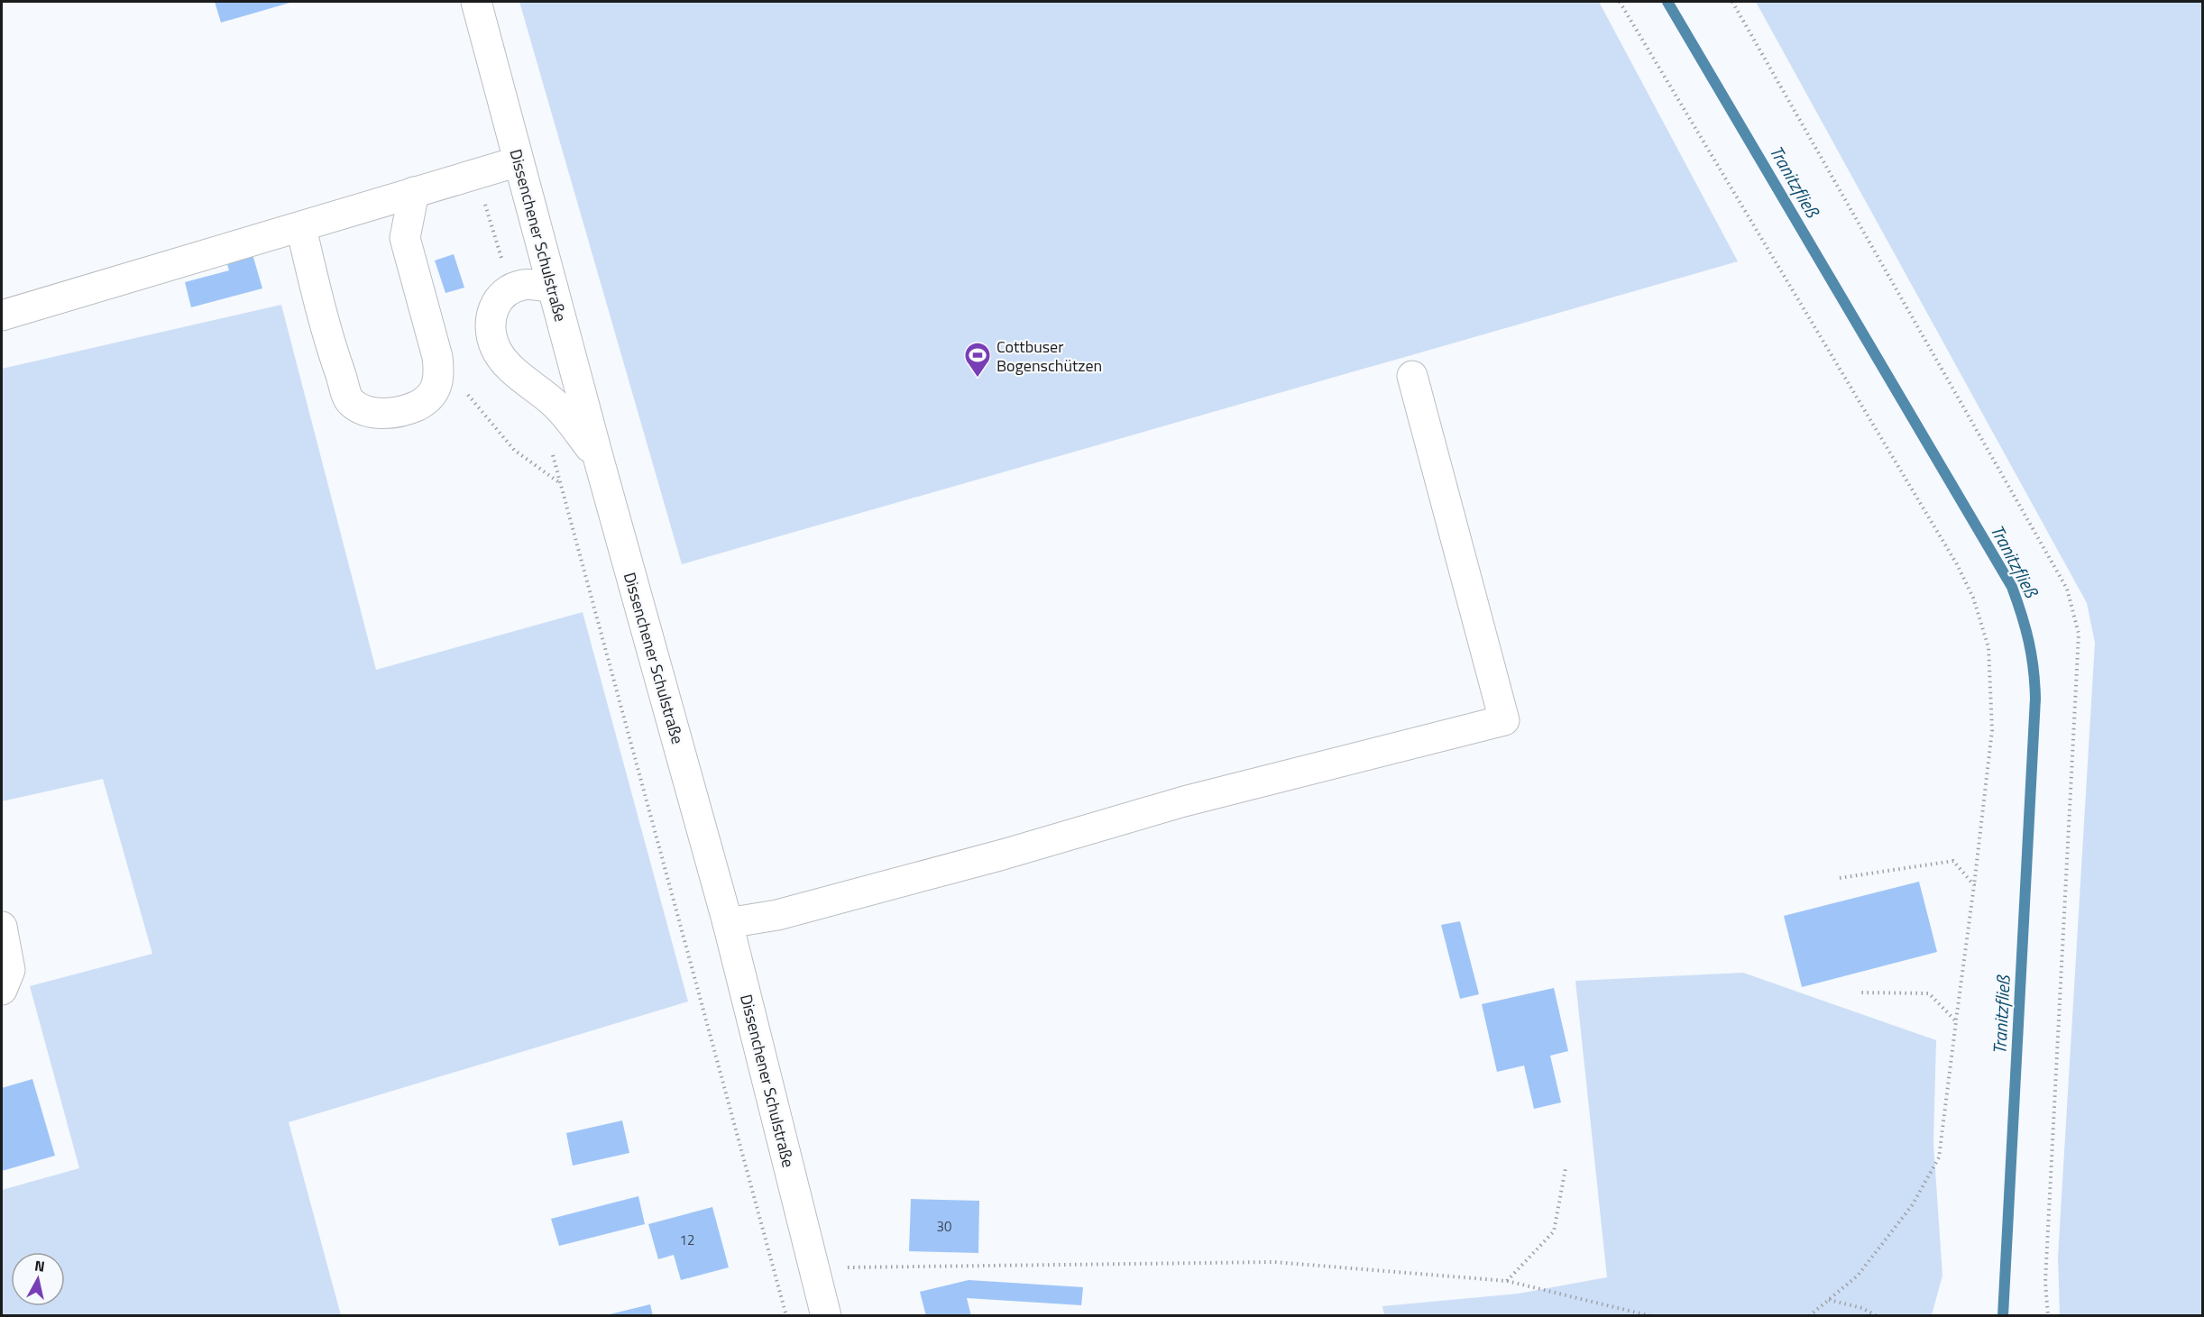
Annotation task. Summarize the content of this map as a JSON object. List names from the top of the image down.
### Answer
{
  "streets": {
    "street": ["Dissenchener Schulstraße"]
  },
  "water": ["Tranitzfließ"],
  "places": {
    "sports": ["Cottbuser Bogenschützen"]
  },
  "house_numbers": ["30", "12"],
  "north": "top"
}
